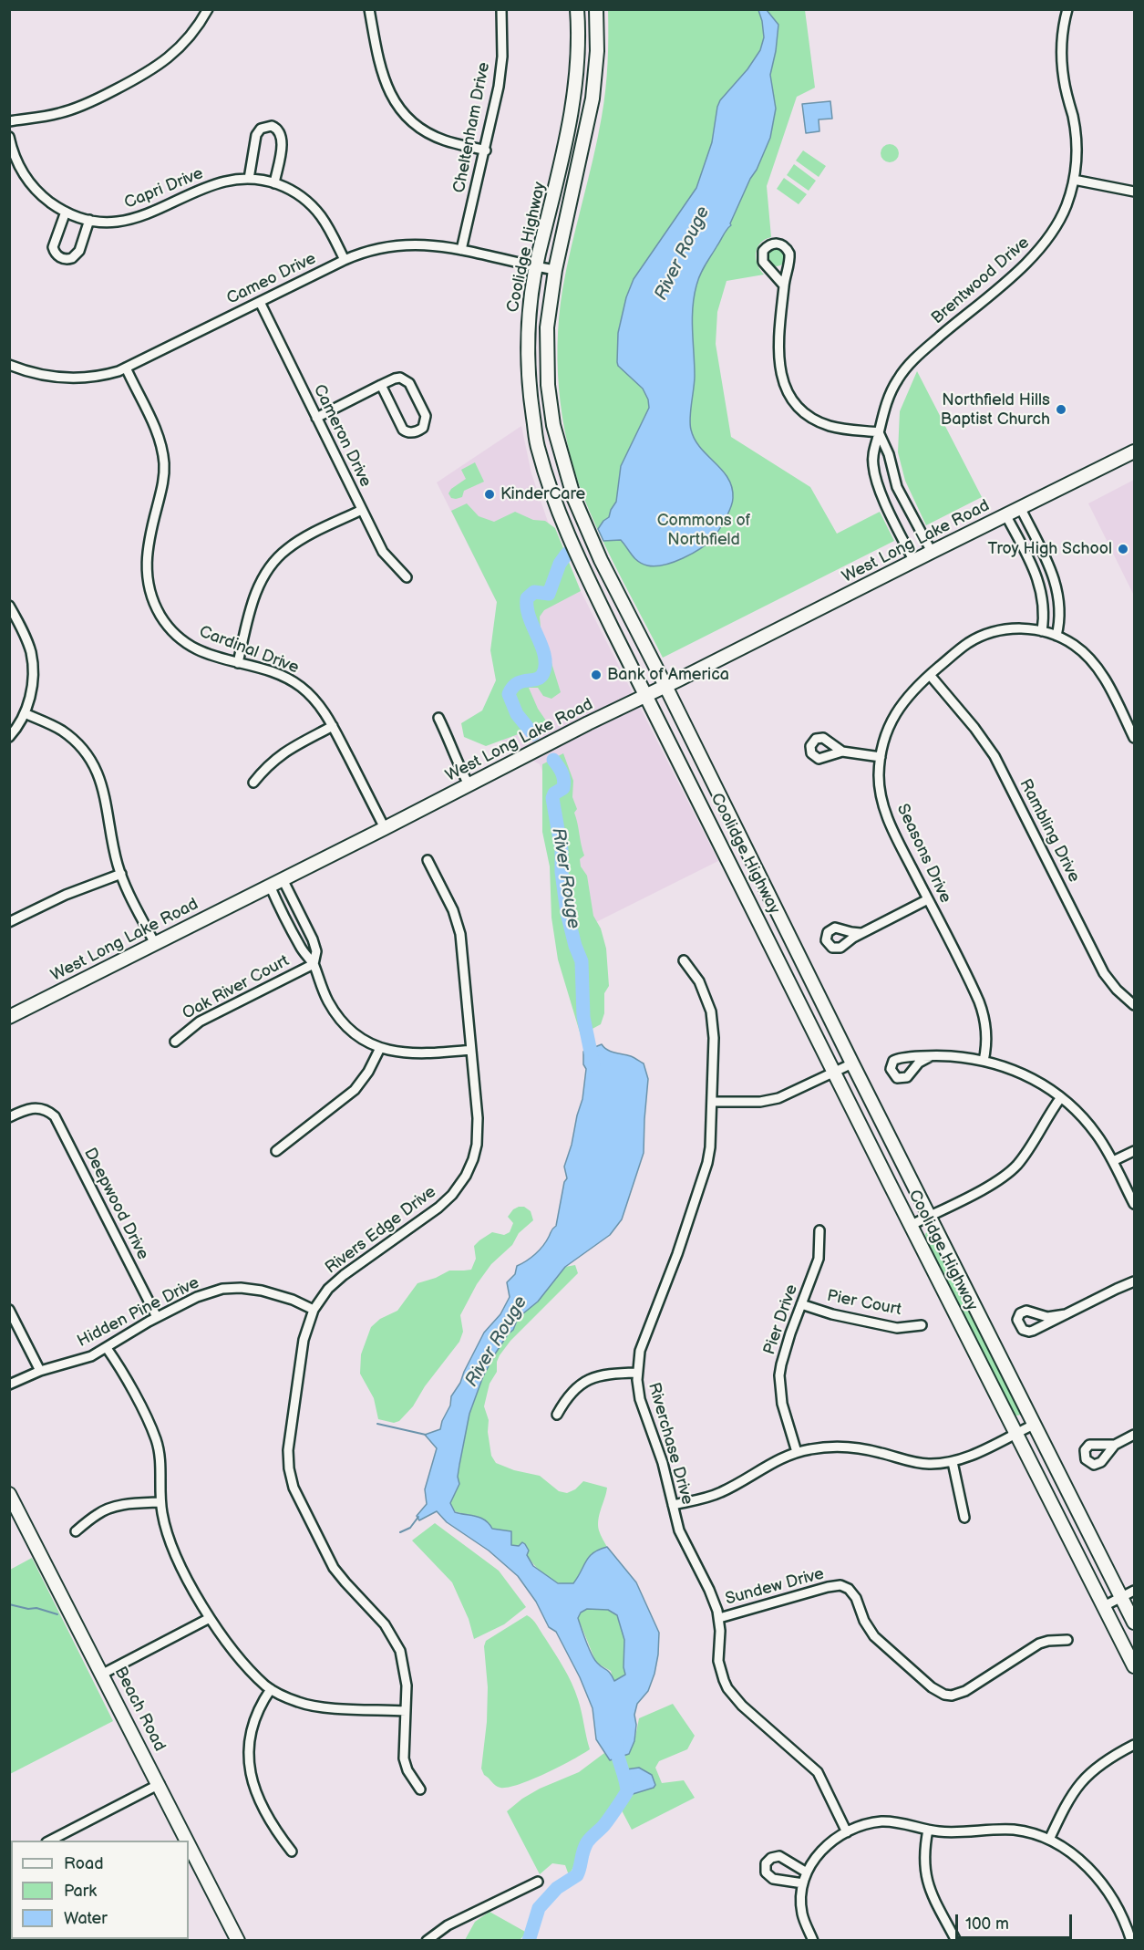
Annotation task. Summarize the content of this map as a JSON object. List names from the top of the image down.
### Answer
{
  "streets": {
    "main road": ["Coolidge Highway", "West Long Lake Road", "Beach Road"],
    "street": [
      "Cheltenham Drive",
      "Capri Drive",
      "Cameo Drive",
      "Brentwood Drive",
      "Cameron Drive",
      "Cardinal Drive",
      "Rambling Drive",
      "Seasons Drive",
      "Oak River Court",
      "Deepwood Drive",
      "Rivers Edge Drive",
      "Pier Court",
      "Hidden Pine Drive",
      "Pier Drive",
      "Riverchase Drive",
      "Sundew Drive"
    ]
  },
  "crossings": [
    ["Cheltenham Drive", "Cameo Drive"],
    ["Capri Drive", "Cameo Drive"],
    ["Coolidge Highway", "Cameo Drive"],
    ["Coolidge Highway", "West Long Lake Road"],
    ["Cameo Drive", "Cameron Drive"],
    ["Cameo Drive", "Cardinal Drive"],
    ["Brentwood Drive", "West Long Lake Road"],
    ["West Long Lake Road", "Cardinal Drive"],
    ["Rambling Drive", "Seasons Drive"],
    ["Deepwood Drive", "Hidden Pine Drive"],
    ["Rivers Edge Drive", "Hidden Pine Drive"],
    ["Pier Court", "Pier Drive"],
    ["Riverchase Drive", "Sundew Drive"]
  ],
  "water": ["River Rouge"],
  "parks": ["Commons of Northfield"],
  "places": [
    "Northfield Hills Baptist Church",
    "KinderCare",
    "Troy High School",
    "Bank of America"
  ],
  "legend": ["Road", "Park", "Water"],
  "scale_bar": "100 m"
}
